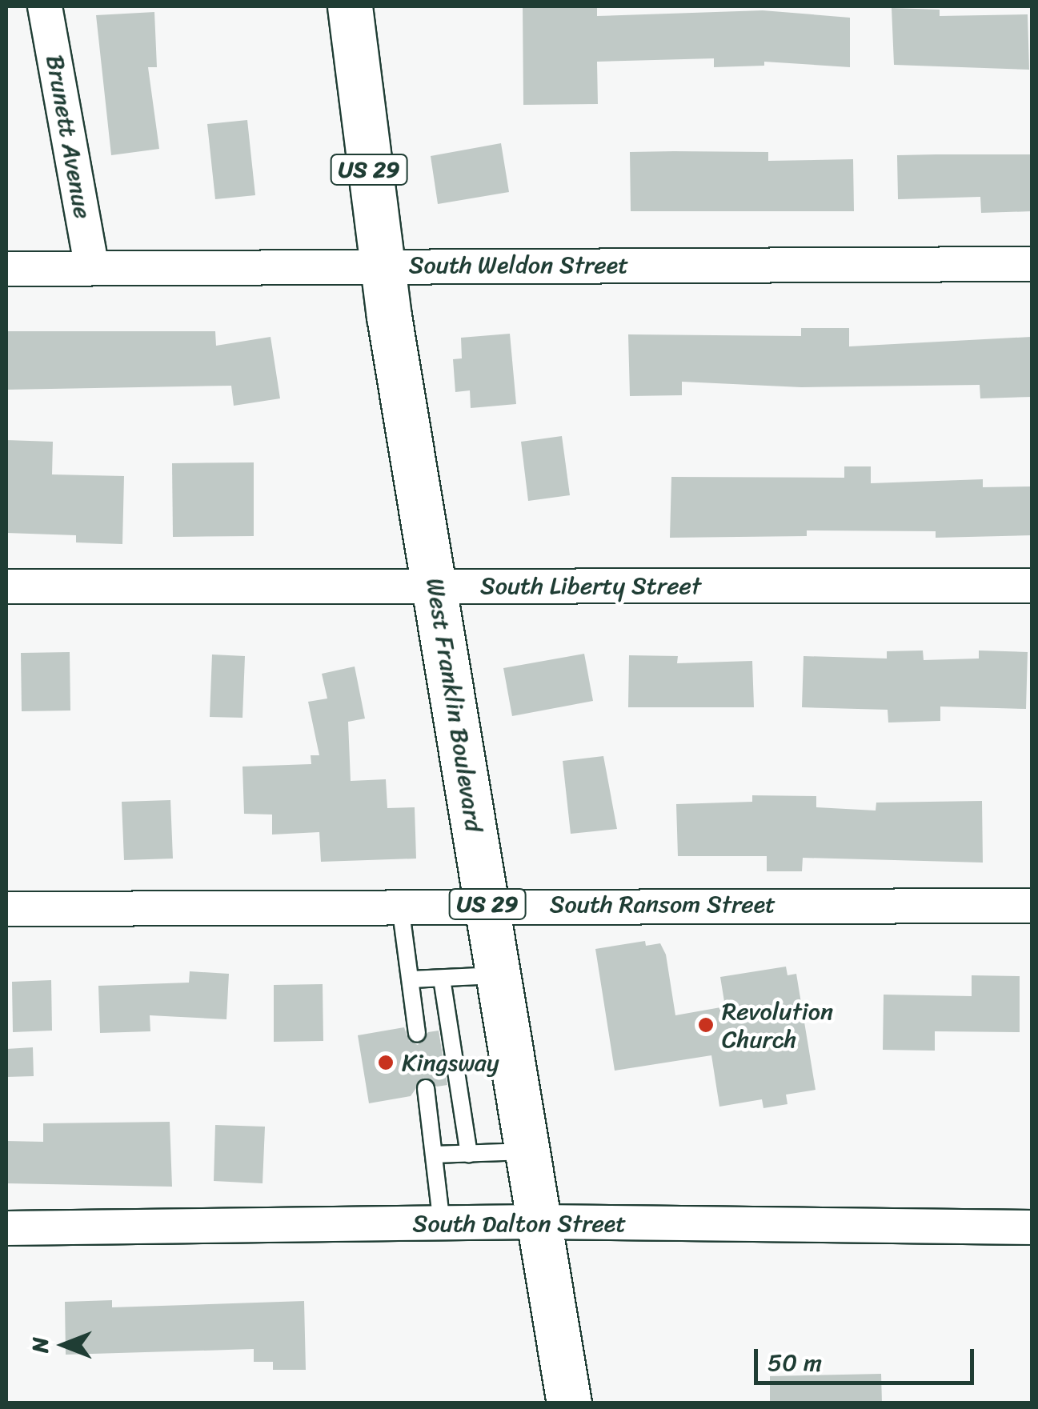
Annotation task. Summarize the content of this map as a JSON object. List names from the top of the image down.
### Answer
{
  "streets": {
    "main road": ["US 29", "West Franklin Boulevard"],
    "street": [
      "Brunett Avenue",
      "South Weldon Street",
      "South Liberty Street",
      "South Ransom Street",
      "South Dalton Street"
    ]
  },
  "crossings": [
    ["Brunett Avenue", "South Weldon Street"],
    ["South Weldon Street", "West Franklin Boulevard"],
    ["South Liberty Street", "West Franklin Boulevard"],
    ["West Franklin Boulevard", "South Ransom Street"],
    ["West Franklin Boulevard", "South Dalton Street"]
  ],
  "places": ["Revolution Church", "Kingsway"],
  "scale_bar": "50 m",
  "north": "left"
}
